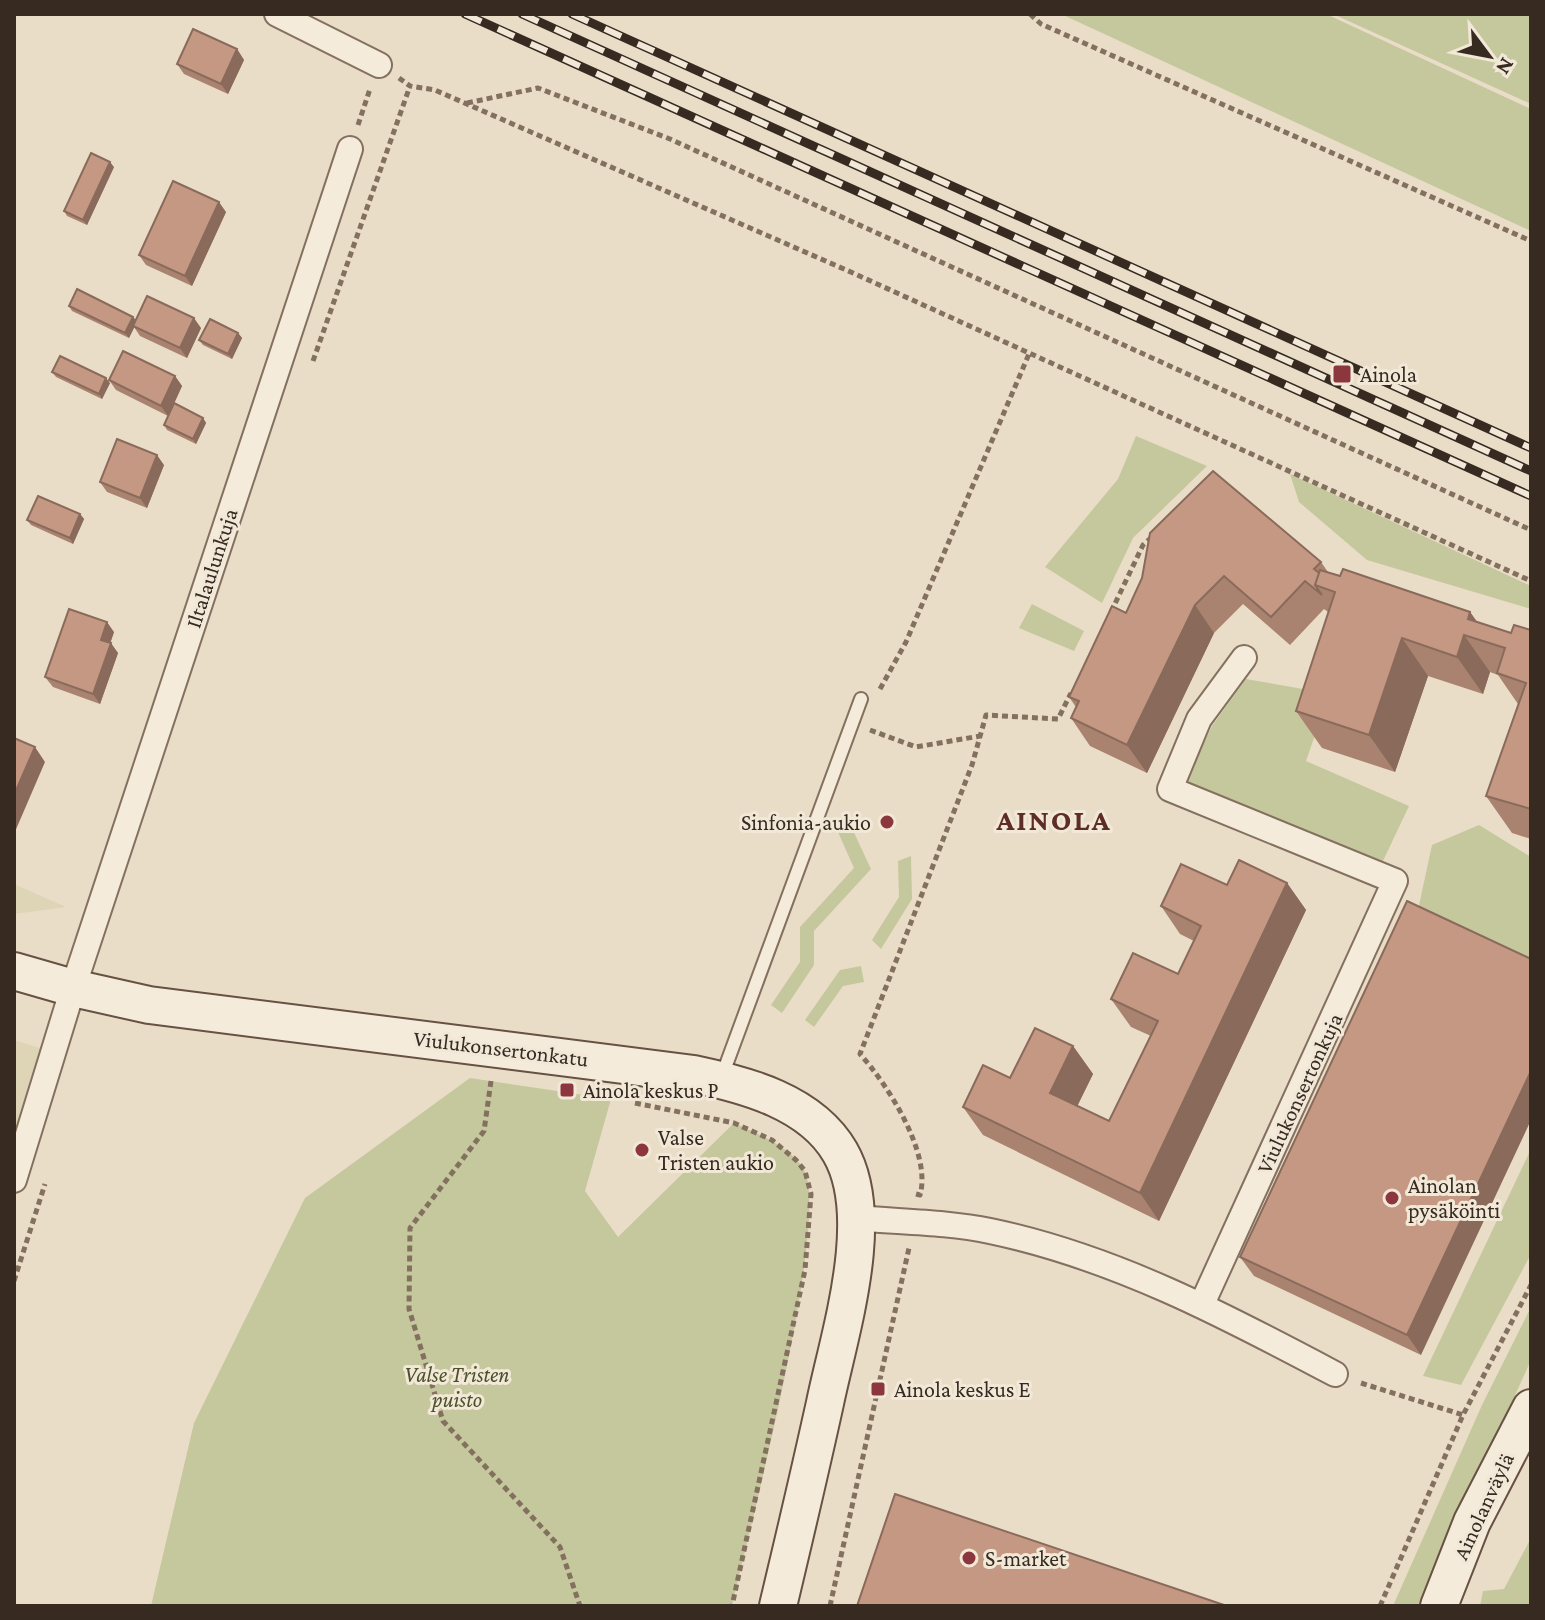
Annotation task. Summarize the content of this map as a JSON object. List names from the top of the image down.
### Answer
{
  "streets": {
    "street": [
      "Iltalaulunkuja",
      "Viulukonsertonkatu",
      "Viulukonsertonkuja",
      "Ainolanväylä"
    ]
  },
  "crossings": [
    ["Iltalaulunkuja", "Viulukonsertonkatu"]
  ],
  "districts": ["AINOLA"],
  "parks": ["Valse Tristen puisto"],
  "places": {
    "transit": ["Ainola", "Ainola keskus P", "Ainola keskus E"],
    "other": [
      "Sinfonia-aukio",
      "Valse Tristen aukio",
      "Ainolan pysäköinti",
      "S-market"
    ]
  },
  "north": "bottom right"
}
